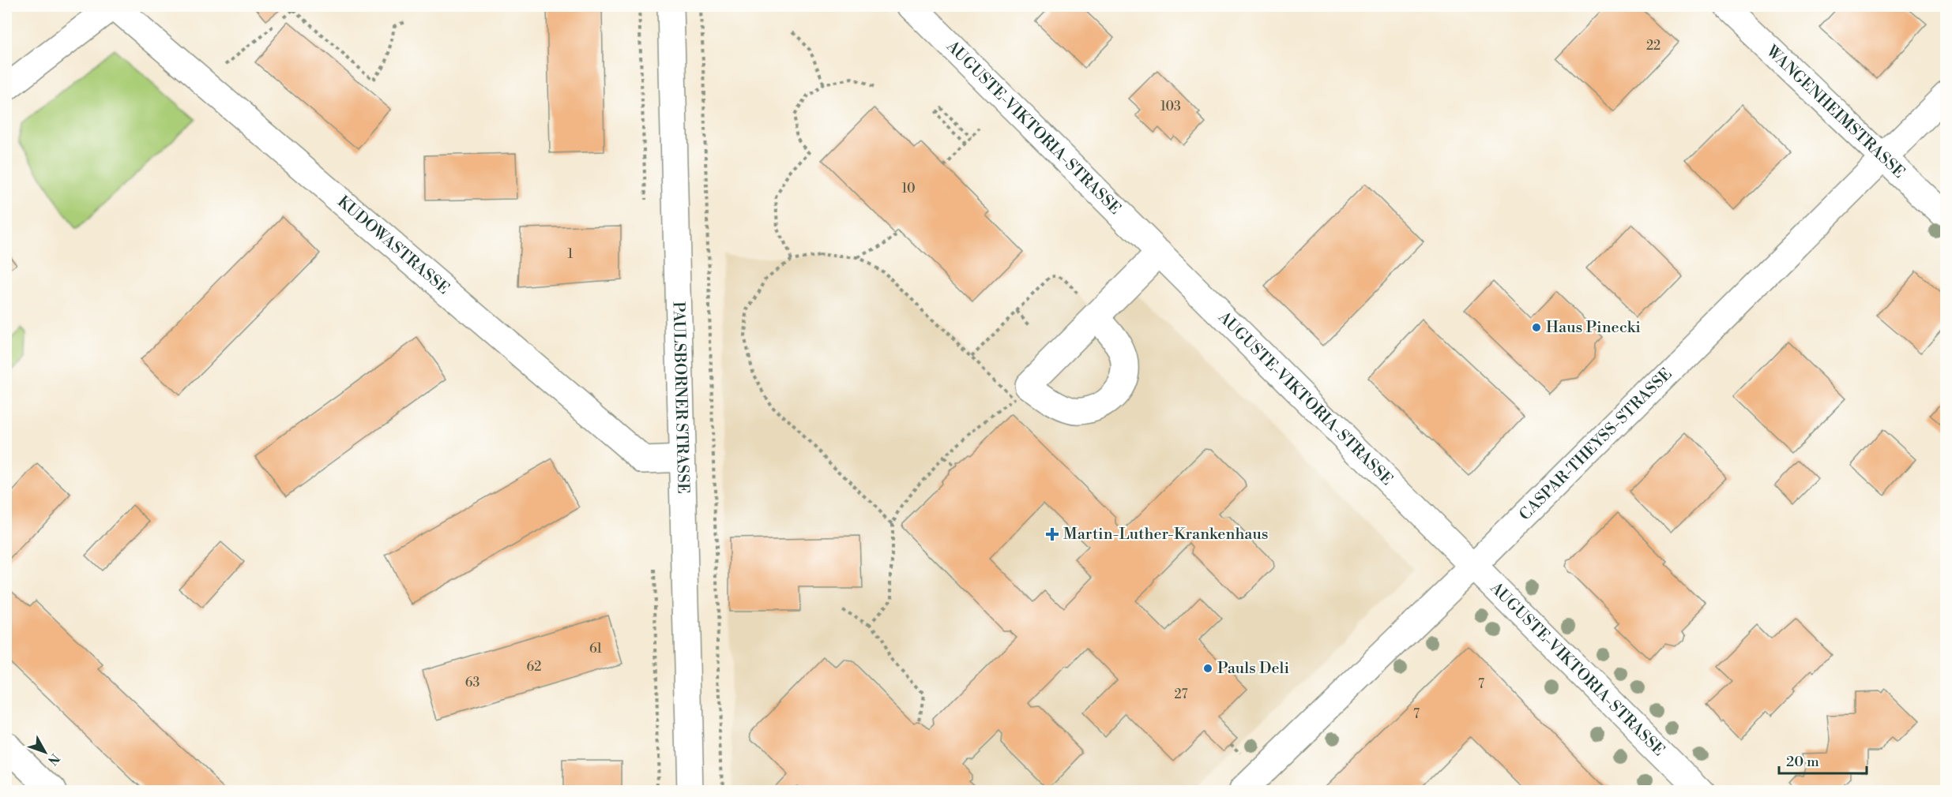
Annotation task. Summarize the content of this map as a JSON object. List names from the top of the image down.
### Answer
{
  "streets": {
    "street": [
      "WANGENHEIMSTRASSE",
      "AUGUSTE-VIKTORIA-STRASSE",
      "KUDOWASTRASSE",
      "PAULSBORNER STRASSE",
      "CASPAR-THEYSS-STRASSE"
    ]
  },
  "crossings": [
    ["WANGENHEIMSTRASSE", "CASPAR-THEYSS-STRASSE"],
    ["AUGUSTE-VIKTORIA-STRASSE", "CASPAR-THEYSS-STRASSE"],
    ["KUDOWASTRASSE", "PAULSBORNER STRASSE"]
  ],
  "places": {
    "other": ["Haus Pinecki", "Pauls Deli"],
    "health": ["Martin-Luther-Krankenhaus"]
  },
  "house_numbers": [
    "22",
    "103",
    "10",
    "1",
    "61",
    "62",
    "63",
    "7",
    "27",
    "7"
  ],
  "scale_bar": "20 m",
  "north": "bottom right"
}
